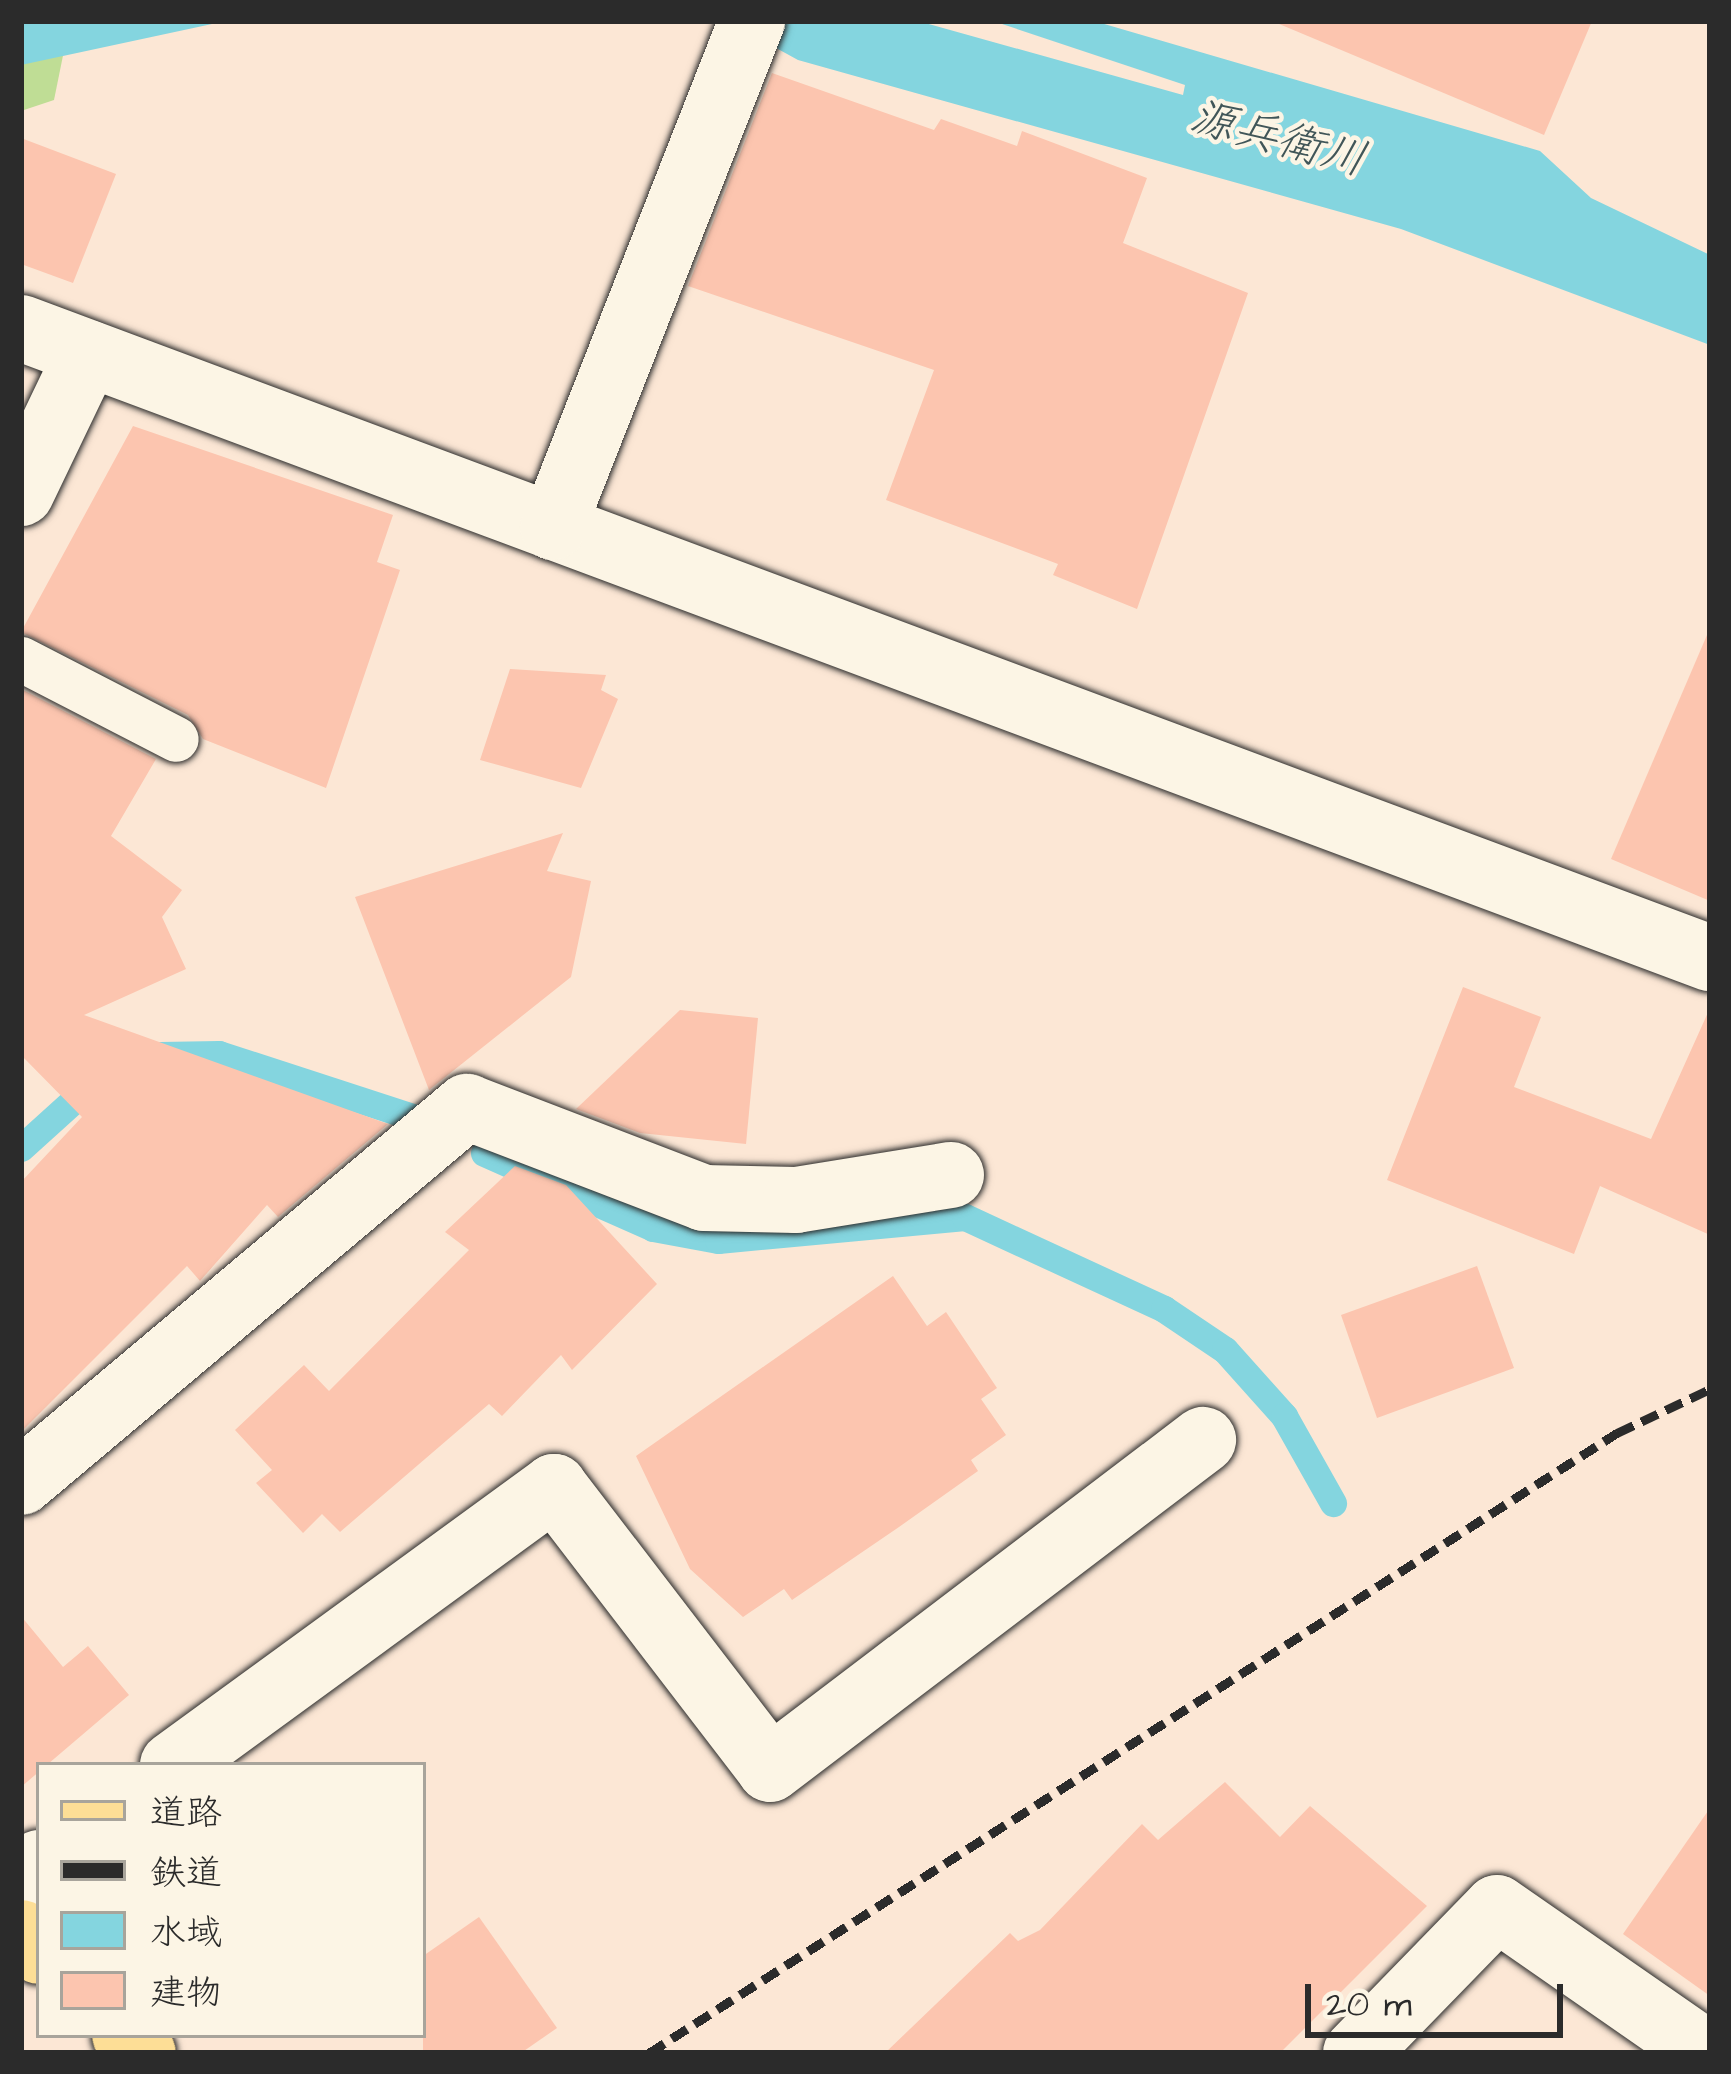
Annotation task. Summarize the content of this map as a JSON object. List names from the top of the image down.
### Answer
{
  "water": ["源兵衛川"],
  "legend": [
    "道路",
    "鉄道",
    "水域",
    "建物"
  ],
  "scale_bar": "20 m"
}
